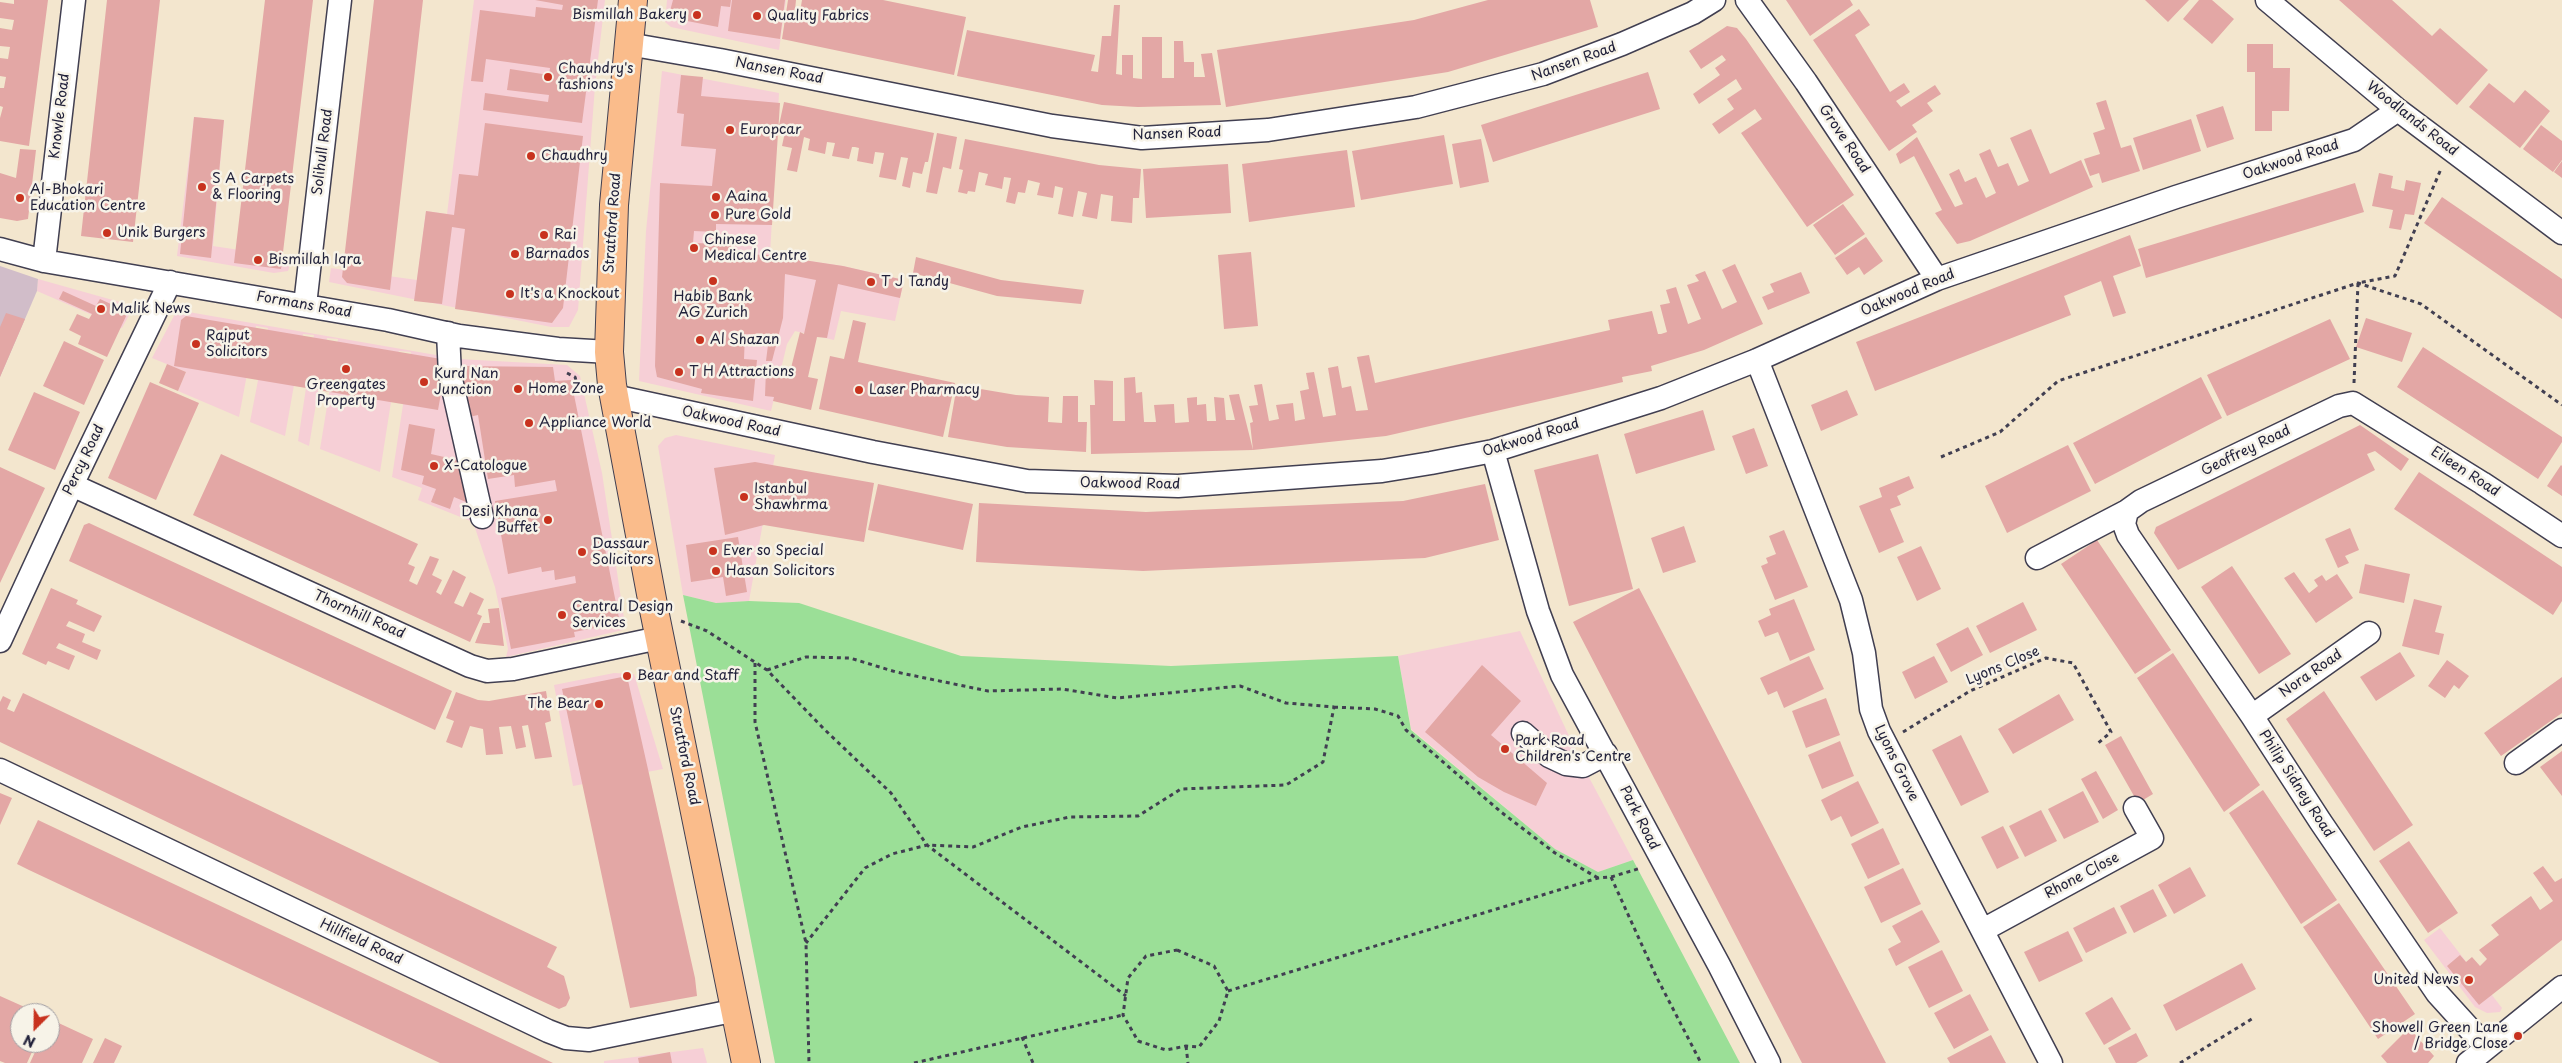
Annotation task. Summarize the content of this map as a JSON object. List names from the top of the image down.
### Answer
{
  "streets": {
    "highway": ["Stratford Road"],
    "street": [
      "Nansen Road",
      "Knowle Road",
      "Woodlands Road",
      "Grove Road",
      "Solihull Road",
      "Oakwood Road",
      "Formans Road",
      "Geoffrey Road",
      "Percy Road",
      "Eileen Road",
      "Thornhill Road",
      "Nora Road",
      "Lyons Grove",
      "Philip Sidney Road",
      "Park Road",
      "Rhone Close",
      "Hillfield Road"
    ],
    "path": ["Lyons Close"]
  },
  "crossings": [
    ["Nansen Road", "Stratford Road"],
    ["Knowle Road", "Formans Road"],
    ["Woodlands Road", "Oakwood Road"],
    ["Grove Road", "Oakwood Road"],
    ["Solihull Road", "Formans Road"],
    ["Oakwood Road", "Stratford Road"],
    ["Oakwood Road", "Lyons Grove"],
    ["Oakwood Road", "Park Road"],
    ["Stratford Road", "Formans Road"],
    ["Stratford Road", "Thornhill Road"],
    ["Stratford Road", "Hillfield Road"],
    ["Formans Road", "Percy Road"],
    ["Geoffrey Road", "Eileen Road"],
    ["Geoffrey Road", "Philip Sidney Road"],
    ["Percy Road", "Thornhill Road"],
    ["Lyons Close", "Lyons Grove"],
    ["Nora Road", "Philip Sidney Road"],
    ["Lyons Grove", "Rhone Close"]
  ],
  "places": [
    "Bismillah Bakery",
    "Quality Fabrics",
    "Chauhdry's fashions",
    "Europcar",
    "Chaudhry",
    "S A Carpets & Flooring",
    "Aaina",
    "Al-Bhokari Education Centre",
    "Pure Gold",
    "Unik Burgers",
    "Rai",
    "Chinese Medical Centre",
    "Barnados",
    "Bismillah Iqra",
    "Habib Bank AG Zurich",
    "T J Tandy",
    "It's a Knockout",
    "Malik News",
    "Al Shazan",
    "Rajput Solicitors",
    "Greengates Property",
    "T H Attractions",
    "Kurd Nan Junction",
    "Home Zone",
    "Laser Pharmacy",
    "Appliance World",
    "X-Catologue",
    "Istanbul Shawhrma",
    "Desi Khana Buffet",
    "Ever so Special",
    "Dassaur Solicitors",
    "Hasan Solicitors",
    "Central Design Services",
    "Bear and Staff",
    "The Bear",
    "Park Road Children's Centre",
    "United News",
    "Showell Green Lane / Bridge Close"
  ],
  "north": "bottom left"
}
